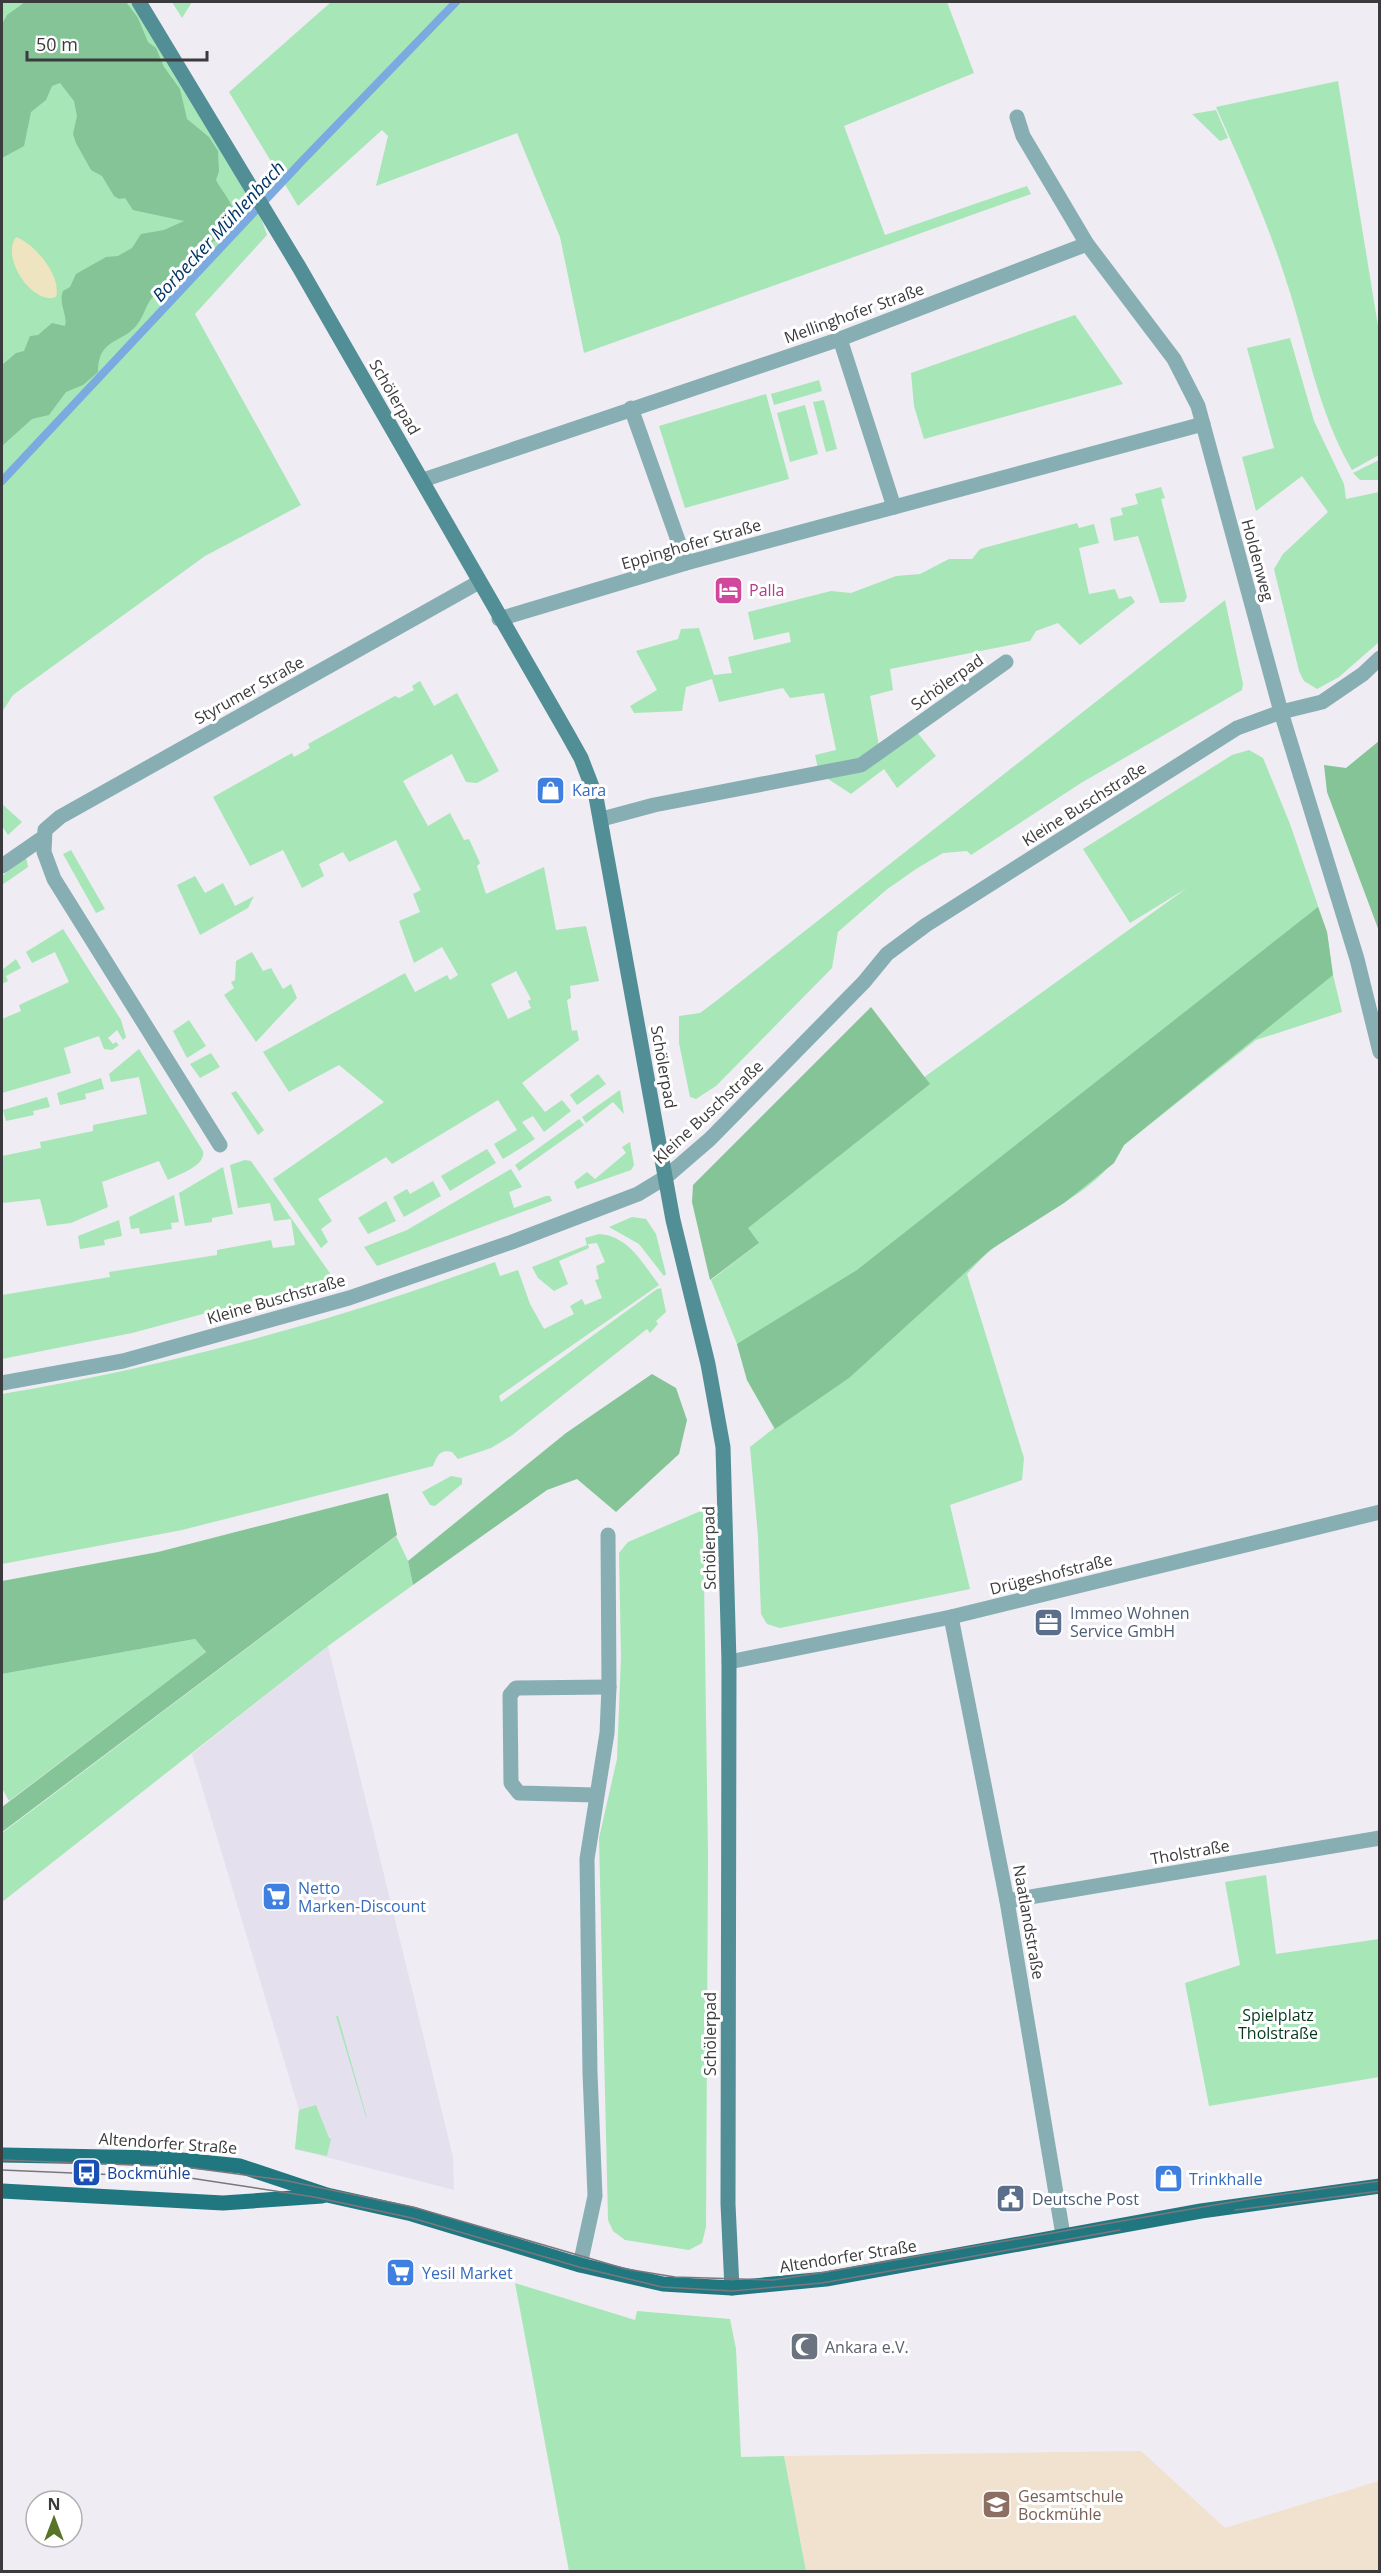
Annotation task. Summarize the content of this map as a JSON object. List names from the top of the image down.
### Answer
{
  "streets": {
    "main road": ["Altendorfer Straße"],
    "street": [
      "Mellinghofer Straße",
      "Schölerpad",
      "Eppinghofer Straße",
      "Holdenweg",
      "Styrumer Straße",
      "Kleine Buschstraße",
      "Drügeshofstraße",
      "Tholstraße",
      "Naatlandstraße"
    ]
  },
  "crossings": [
    ["Mellinghofer Straße", "Schölerpad"],
    ["Mellinghofer Straße", "Holdenweg"],
    ["Schölerpad", "Eppinghofer Straße"],
    ["Schölerpad", "Styrumer Straße"],
    ["Schölerpad", "Kleine Buschstraße"],
    ["Schölerpad", "Drügeshofstraße"],
    ["Schölerpad", "Altendorfer Straße"],
    ["Eppinghofer Straße", "Holdenweg"],
    ["Holdenweg", "Kleine Buschstraße"],
    ["Drügeshofstraße", "Naatlandstraße"],
    ["Tholstraße", "Naatlandstraße"],
    ["Naatlandstraße", "Altendorfer Straße"]
  ],
  "water": ["Borbecker Mühlenbach"],
  "parks": ["Spielplatz Tholstraße"],
  "places": {
    "hotel": ["Palla"],
    "shop": ["Kara", "Trinkhalle"],
    "office": ["Immeo Wohnen Service GmbH"],
    "supermarket": ["Netto Marken-Discount", "Yesil Market"],
    "bus stop": ["Bockmühle"],
    "public building": ["Deutsche Post"],
    "mosque": ["Ankara e.V."],
    "school or university": ["Gesamtschule Bockmühle"]
  },
  "scale_bar": "50 m",
  "north": "top"
}
